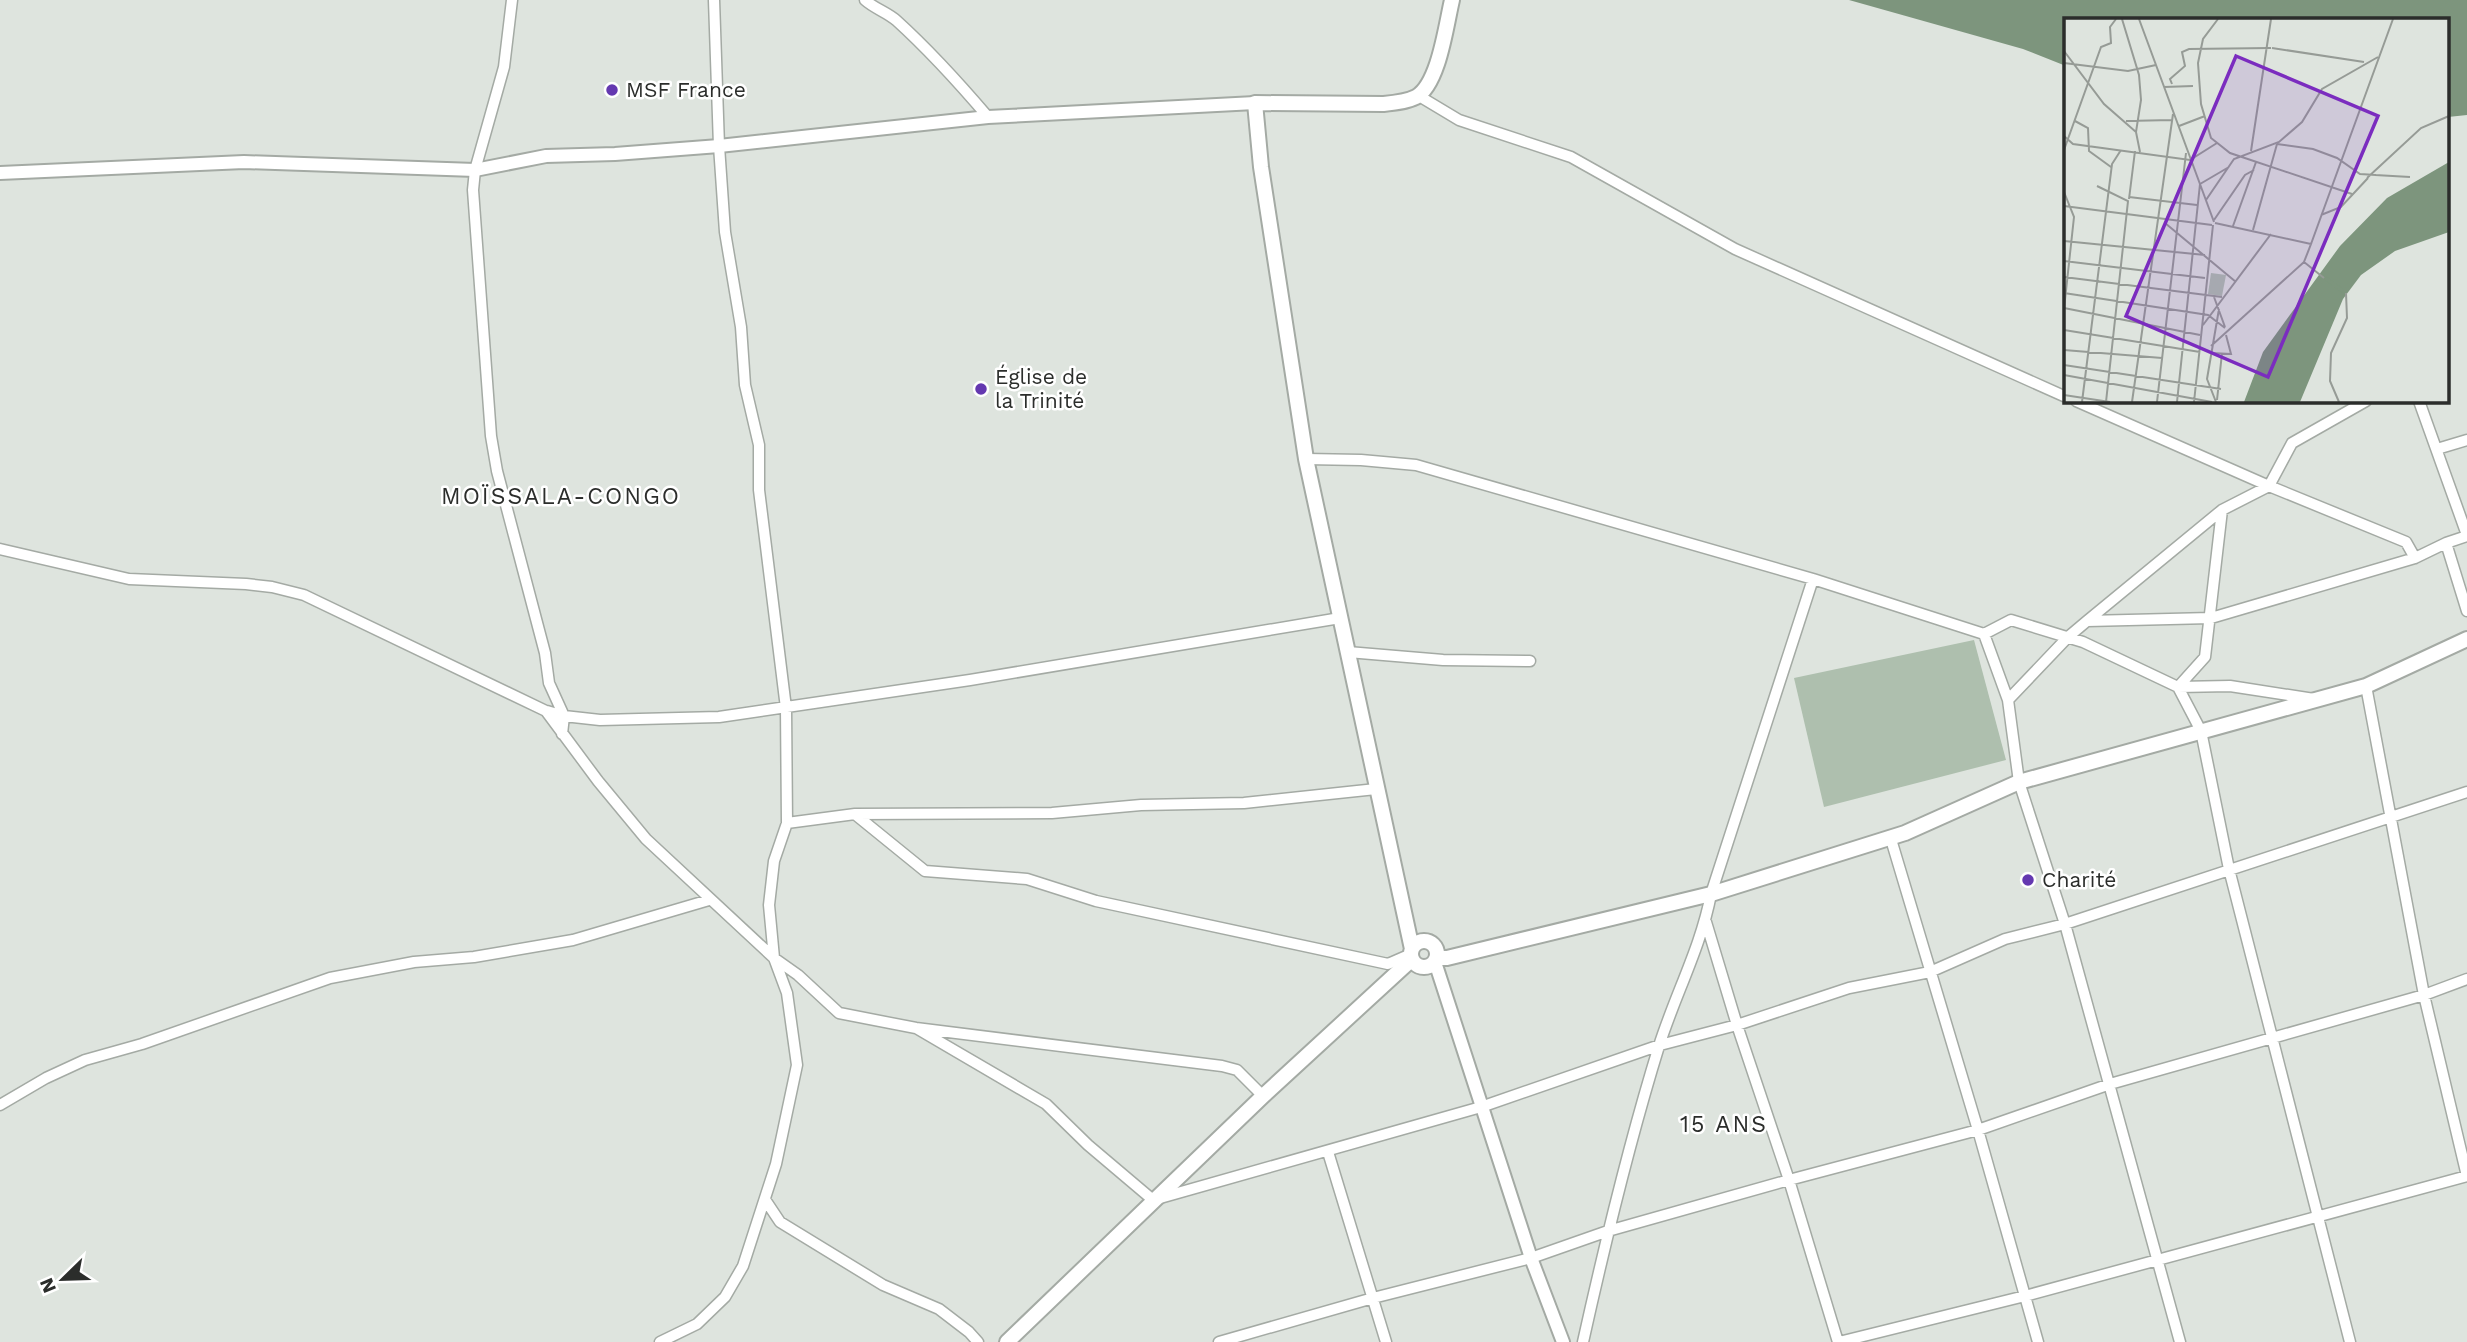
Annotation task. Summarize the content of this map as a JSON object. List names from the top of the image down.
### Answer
{
  "districts": ["MOÏSSALA-CONGO", "15 ANS"],
  "places": ["MSF France", "Église de la Trinité", "Charité"],
  "north": "bottom left"
}
